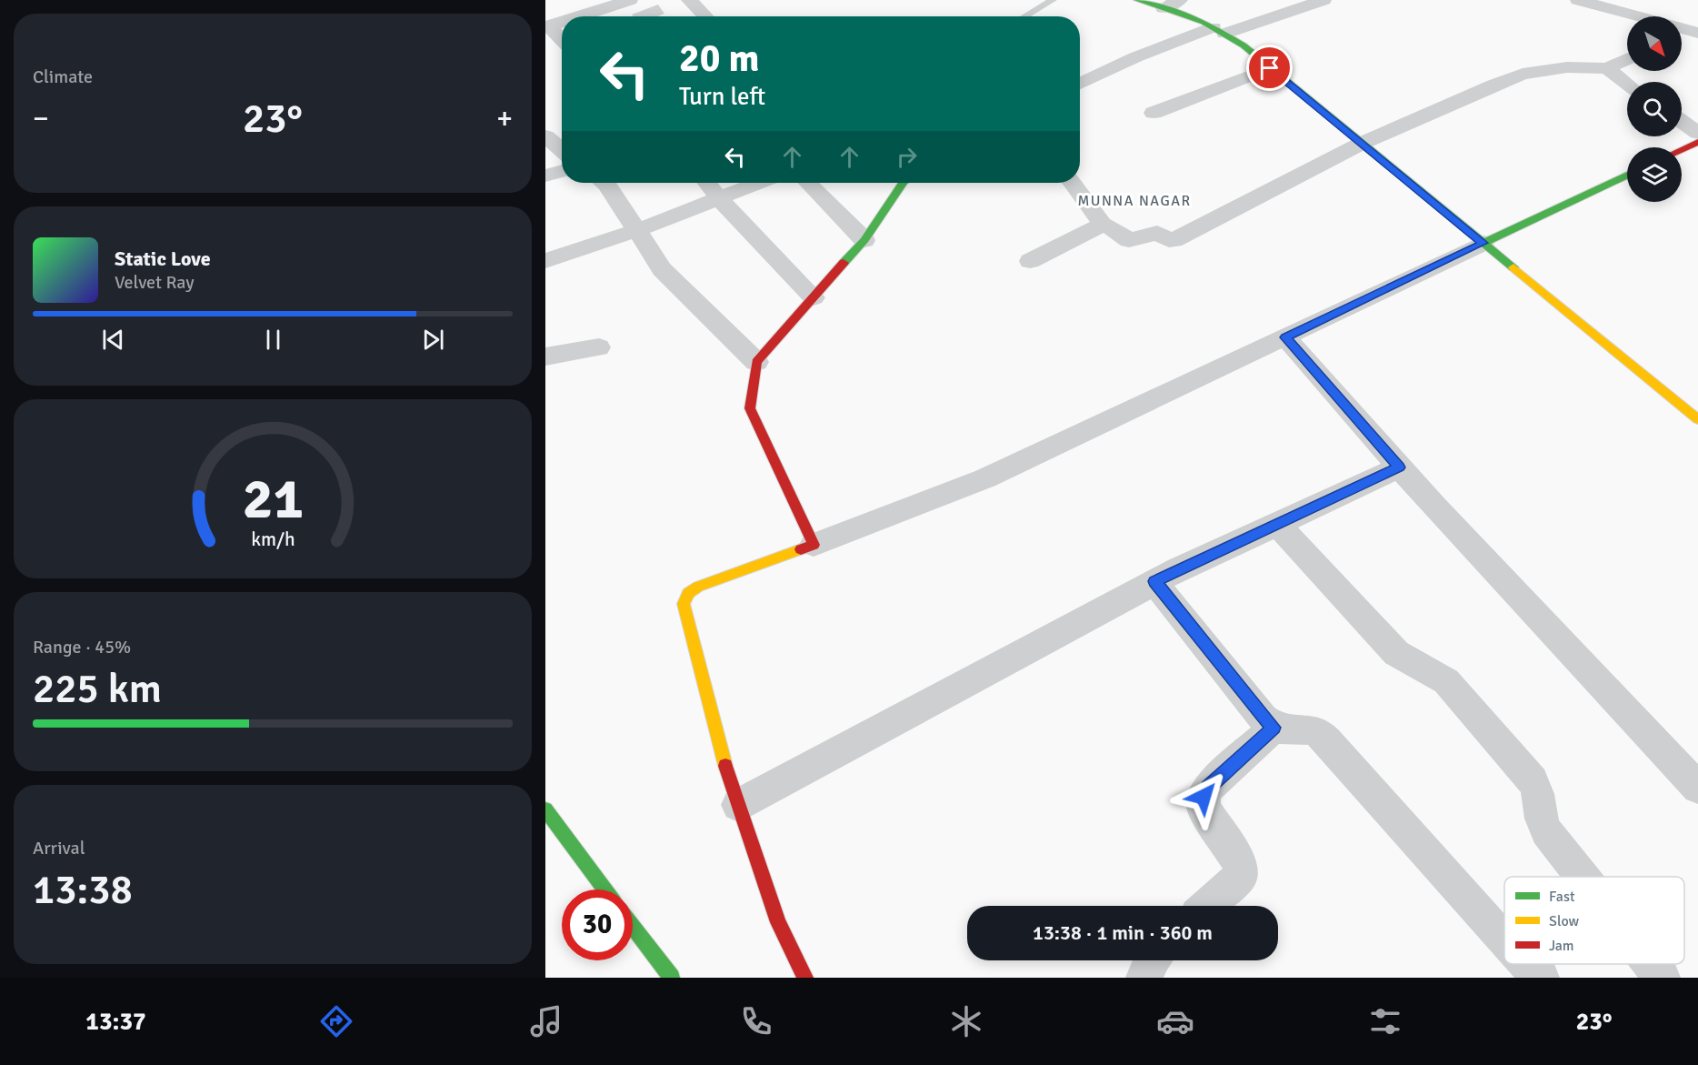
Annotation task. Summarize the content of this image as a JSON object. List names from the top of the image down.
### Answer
{
  "districts": ["MUNNA NAGAR"],
  "legend": ["Fast", "Slow", "Jam"],
  "north": "bottom right",
  "page": {
    "tile": [
      "Climate",
      ["Range · 45%", "225 km"],
      ["Arrival", "13:38"]
    ],
    "turn": ["20 m", "Turn left"],
    "heat": ["−", "23°", "+"],
    "song": ["Static Love", "Velvet Ray"],
    "limit": "30",
    "trip": "13:38 · 1 min · 360 m",
    "tabs": ["13:37", "23°"],
    "gauge": ["21", "km/h"]
  }
}
